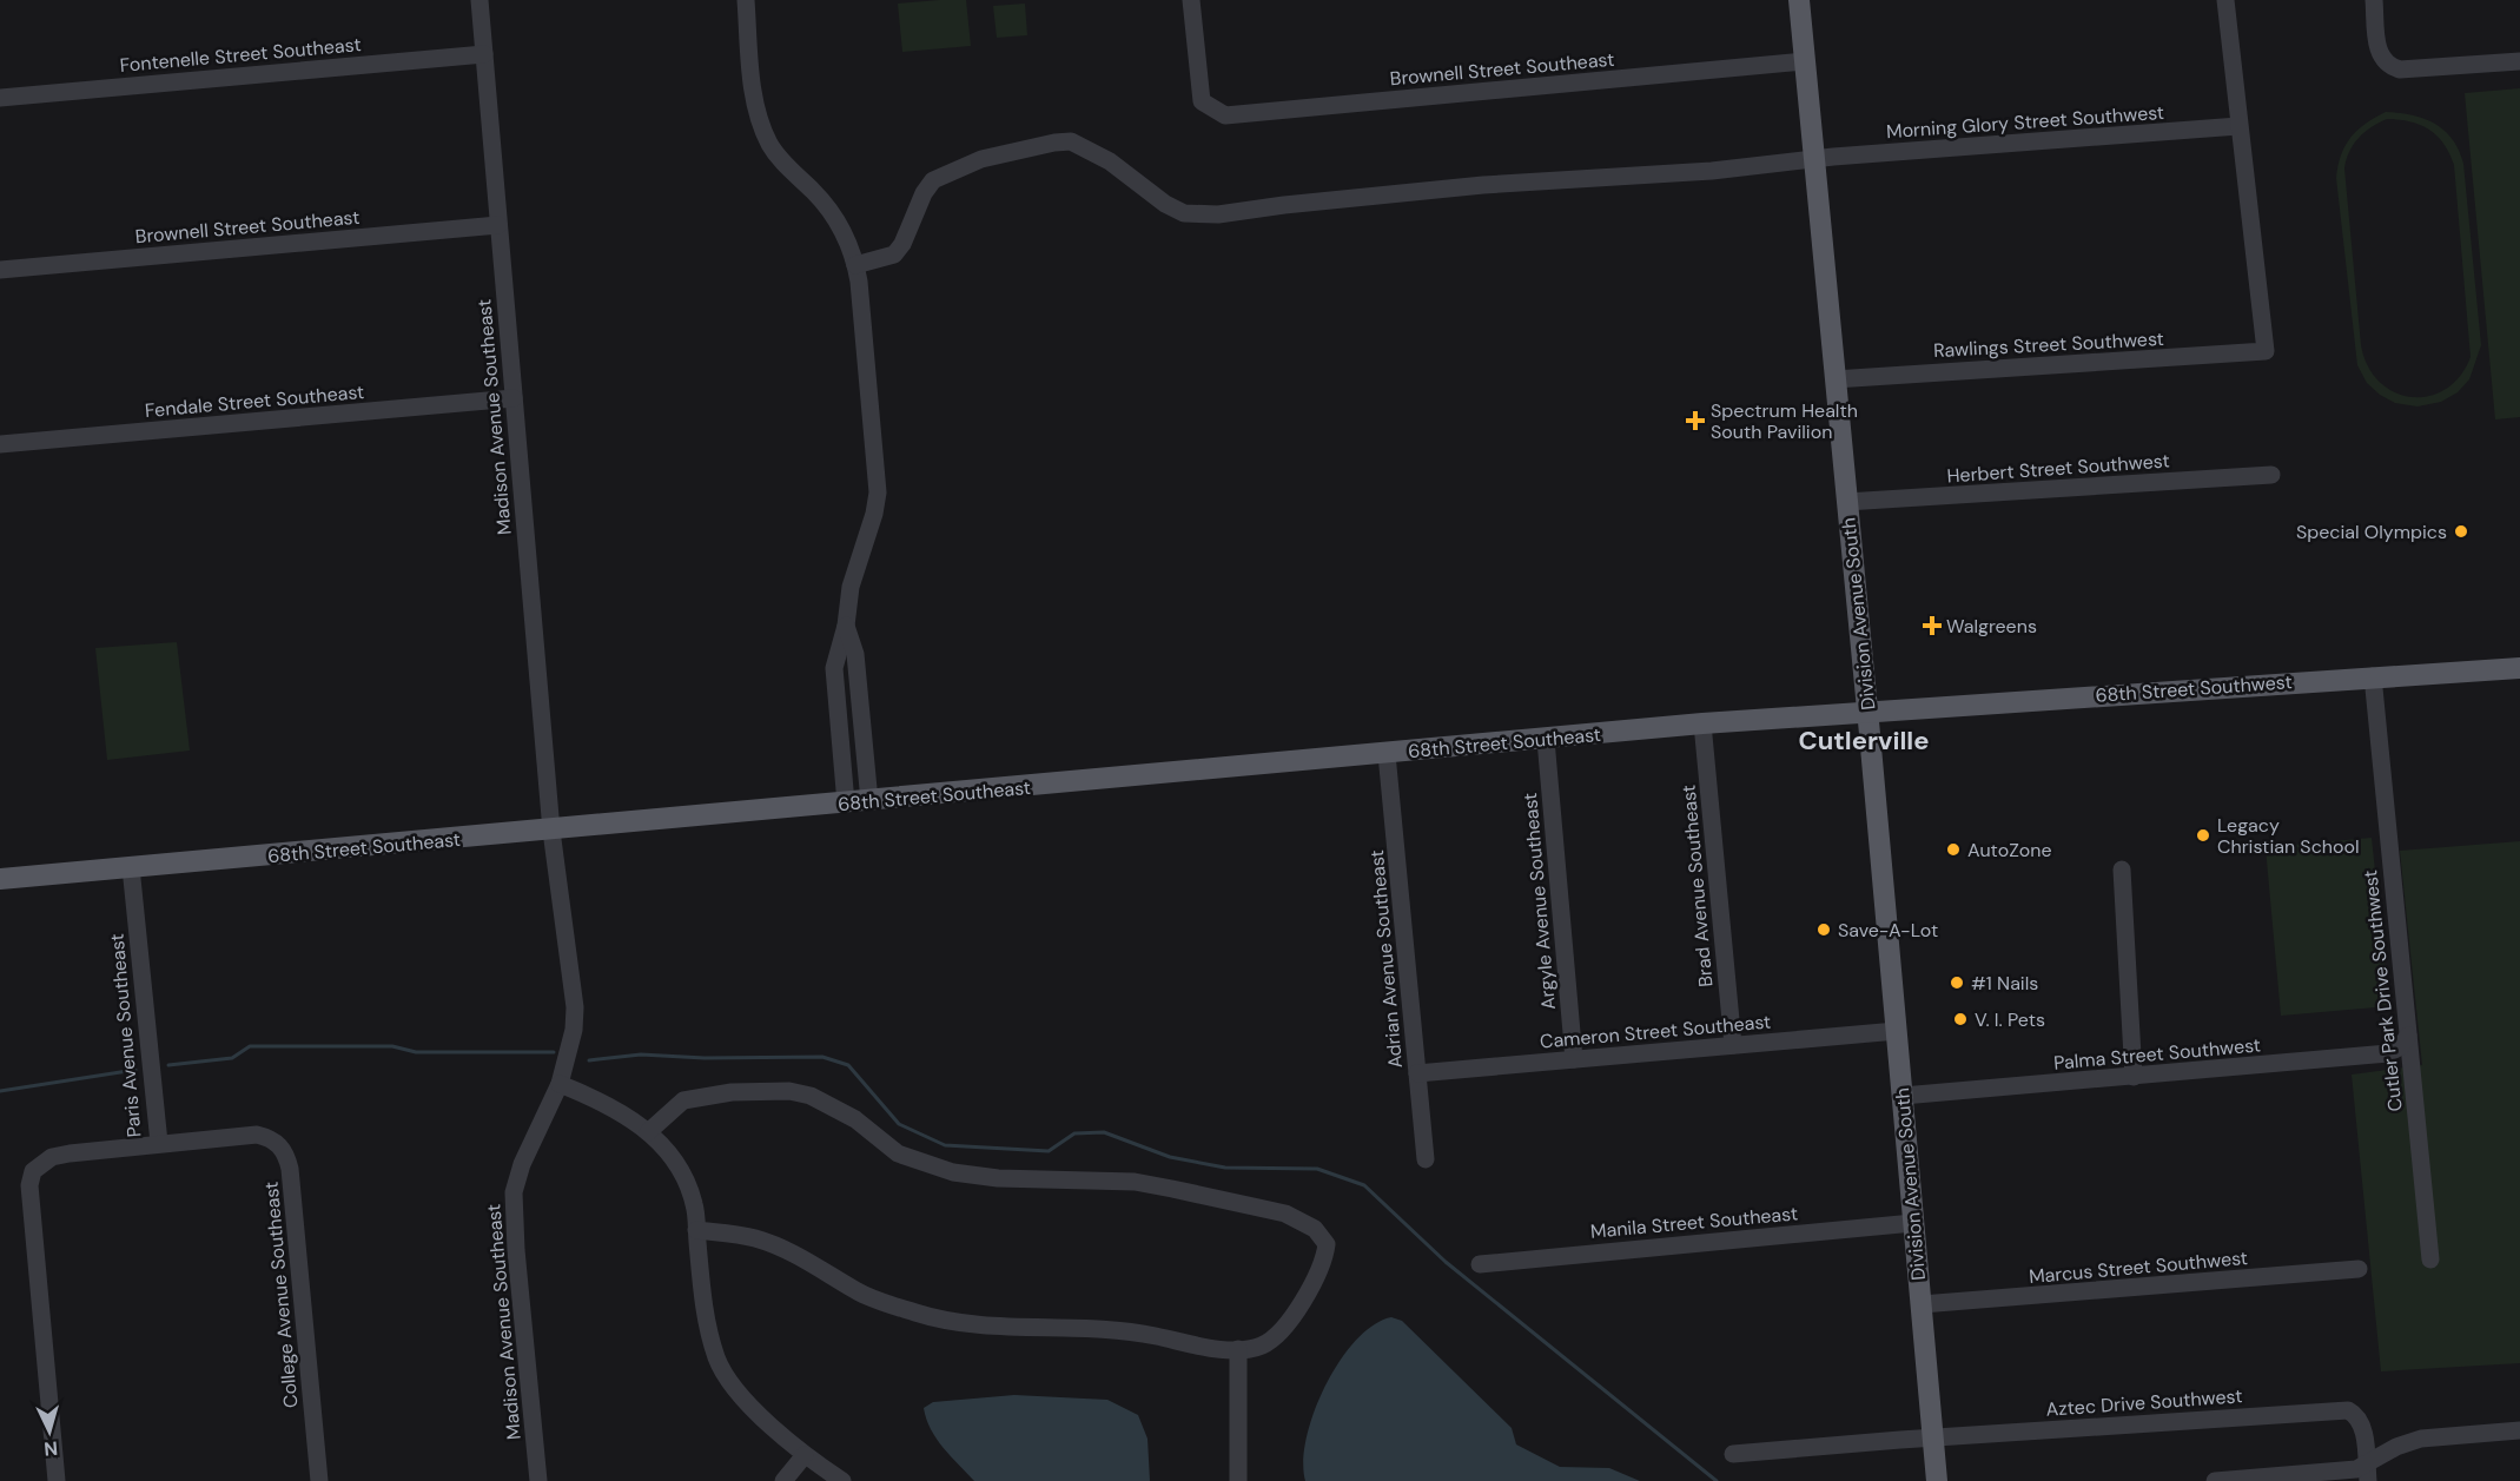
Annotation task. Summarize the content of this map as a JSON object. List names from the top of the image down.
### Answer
{
  "streets": {
    "main road": ["Division Avenue South", "68th Street Southwest", "68th Street Southeast"],
    "street": [
      "Fontenelle Street Southeast",
      "Brownell Street Southeast",
      "Morning Glory Street Southwest",
      "Rawlings Street Southwest",
      "Fendale Street Southeast",
      "Madison Avenue Southeast",
      "Herbert Street Southwest",
      "Brad Avenue Southeast",
      "Argyle Avenue Southeast",
      "Adrian Avenue Southeast",
      "Cutler Park Drive Southwest",
      "Cameron Street Southeast",
      "Paris Avenue Southeast",
      "Palma Street Southwest",
      "Manila Street Southeast",
      "Marcus Street Southwest",
      "College Avenue Southeast",
      "Aztec Drive Southwest"
    ]
  },
  "crossings": [
    ["Fontenelle Street Southeast", "Madison Avenue Southeast"],
    ["Brownell Street Southeast", "Madison Avenue Southeast"],
    ["Brownell Street Southeast", "Division Avenue South"],
    ["Morning Glory Street Southwest", "Rawlings Street Southwest"],
    ["Morning Glory Street Southwest", "Division Avenue South"],
    ["Rawlings Street Southwest", "Division Avenue South"],
    ["Fendale Street Southeast", "Madison Avenue Southeast"],
    ["Madison Avenue Southeast", "68th Street Southeast"],
    ["Herbert Street Southwest", "Division Avenue South"],
    ["Division Avenue South", "68th Street Southwest"],
    ["Division Avenue South", "68th Street Southeast"],
    ["Division Avenue South", "Cameron Street Southeast"],
    ["Division Avenue South", "Palma Street Southwest"],
    ["Division Avenue South", "Manila Street Southeast"],
    ["Division Avenue South", "Marcus Street Southwest"],
    ["Division Avenue South", "Aztec Drive Southwest"],
    ["68th Street Southwest", "68th Street Southeast"],
    ["68th Street Southwest", "Cutler Park Drive Southwest"],
    ["68th Street Southeast", "Brad Avenue Southeast"],
    ["68th Street Southeast", "Argyle Avenue Southeast"],
    ["68th Street Southeast", "Adrian Avenue Southeast"],
    ["68th Street Southeast", "Paris Avenue Southeast"],
    ["Brad Avenue Southeast", "Cameron Street Southeast"],
    ["Argyle Avenue Southeast", "Cameron Street Southeast"],
    ["Adrian Avenue Southeast", "Cameron Street Southeast"],
    ["Cutler Park Drive Southwest", "Palma Street Southwest"],
    ["Paris Avenue Southeast", "College Avenue Southeast"]
  ],
  "districts": ["Cutlerville"],
  "places": {
    "health": ["Spectrum Health South Pavilion", "Walgreens"],
    "other": [
      "Special Olympics",
      "Legacy Christian School",
      "AutoZone",
      "Save-A-Lot",
      "#1 Nails",
      "V. I. Pets"
    ]
  },
  "north": "bottom"
}
